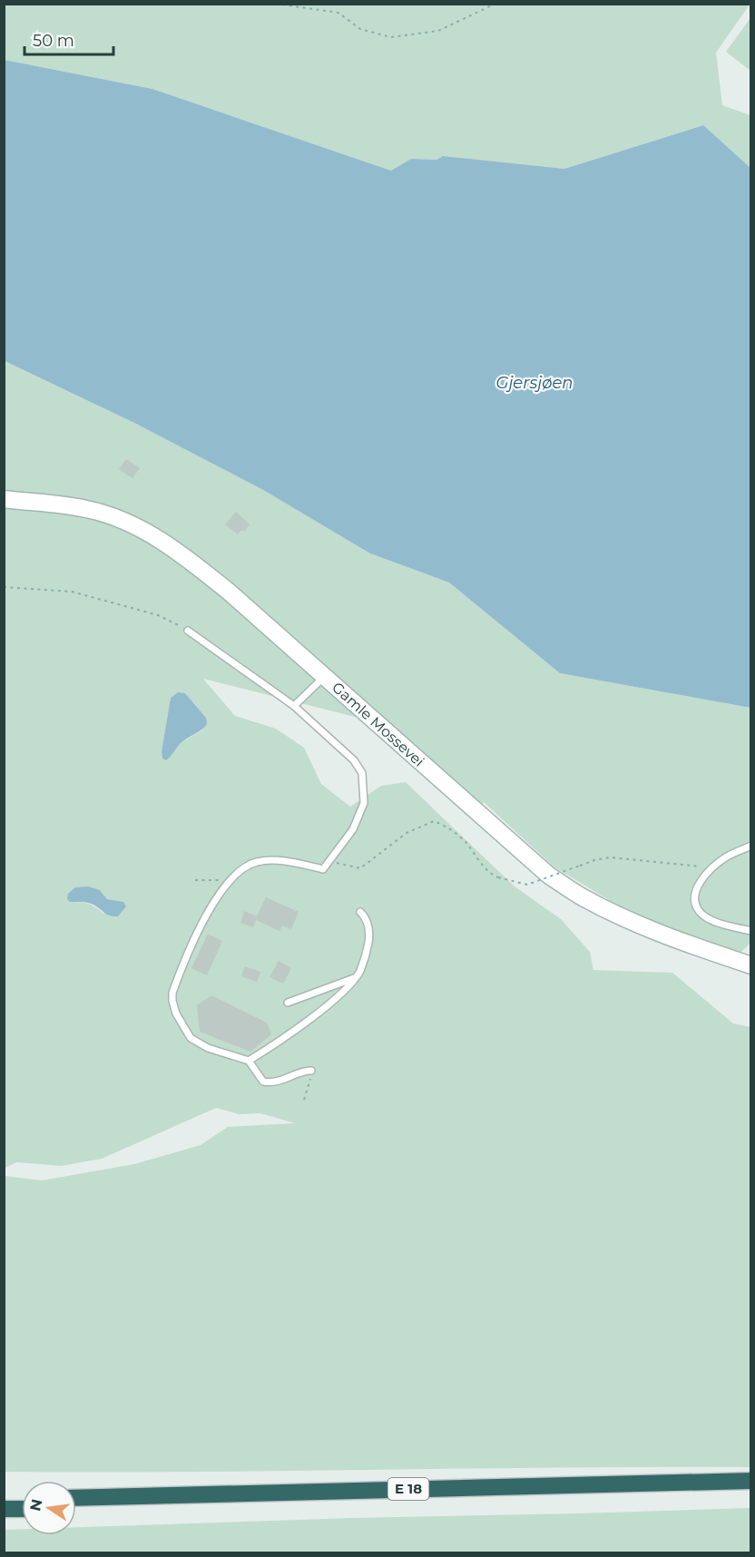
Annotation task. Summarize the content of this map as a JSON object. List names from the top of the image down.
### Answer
{
  "streets": {
    "highway": ["E 18"],
    "main road": ["Gamle Mossevei"]
  },
  "water": ["Gjersjøen"],
  "scale_bar": "50 m",
  "north": "left"
}
